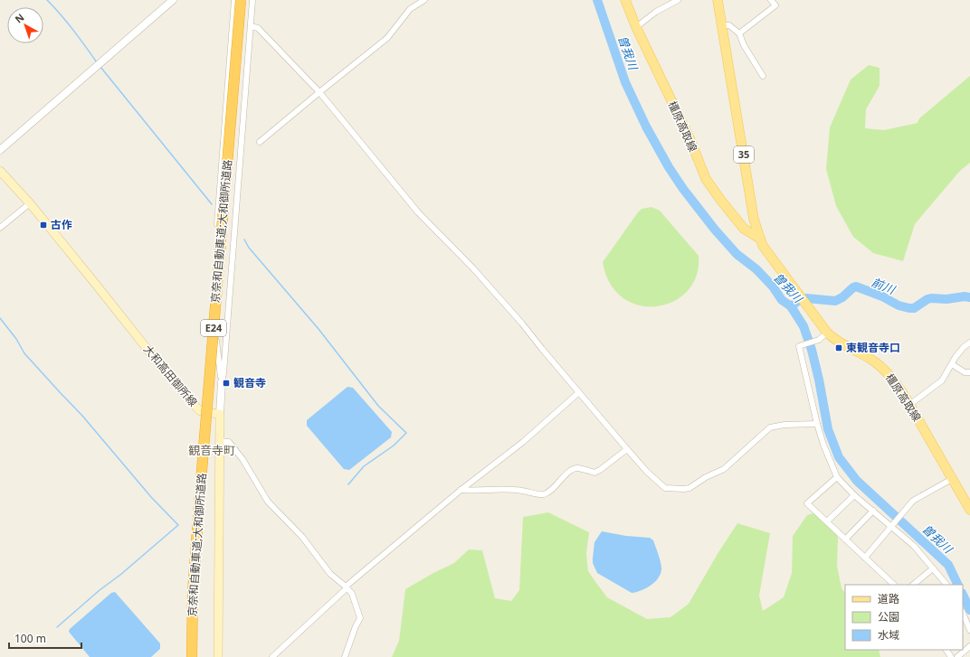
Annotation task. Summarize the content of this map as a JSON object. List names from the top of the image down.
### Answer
{
  "streets": {
    "highway": ["京奈和自動車道;大和御所道路", "E24"],
    "main road": ["橿原高取線", "35", "大和高田御所線"]
  },
  "districts": ["観音寺町"],
  "water": ["曽我川", "前川"],
  "places": {
    "transit": ["古作", "東観音寺口", "観音寺"]
  },
  "legend": ["道路", "公園", "水域"],
  "scale_bar": "100 m",
  "north": "top left"
}
